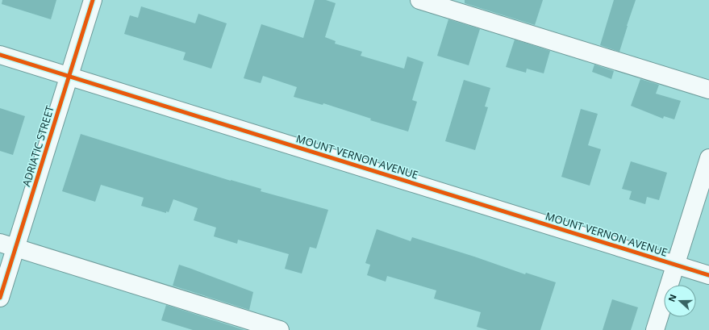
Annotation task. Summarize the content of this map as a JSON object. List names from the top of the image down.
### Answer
{
  "streets": {
    "street": ["ADRIATIC STREET", "MOUNT VERNON AVENUE"]
  },
  "crossings": [
    ["ADRIATIC STREET", "MOUNT VERNON AVENUE"]
  ],
  "north": "left"
}
